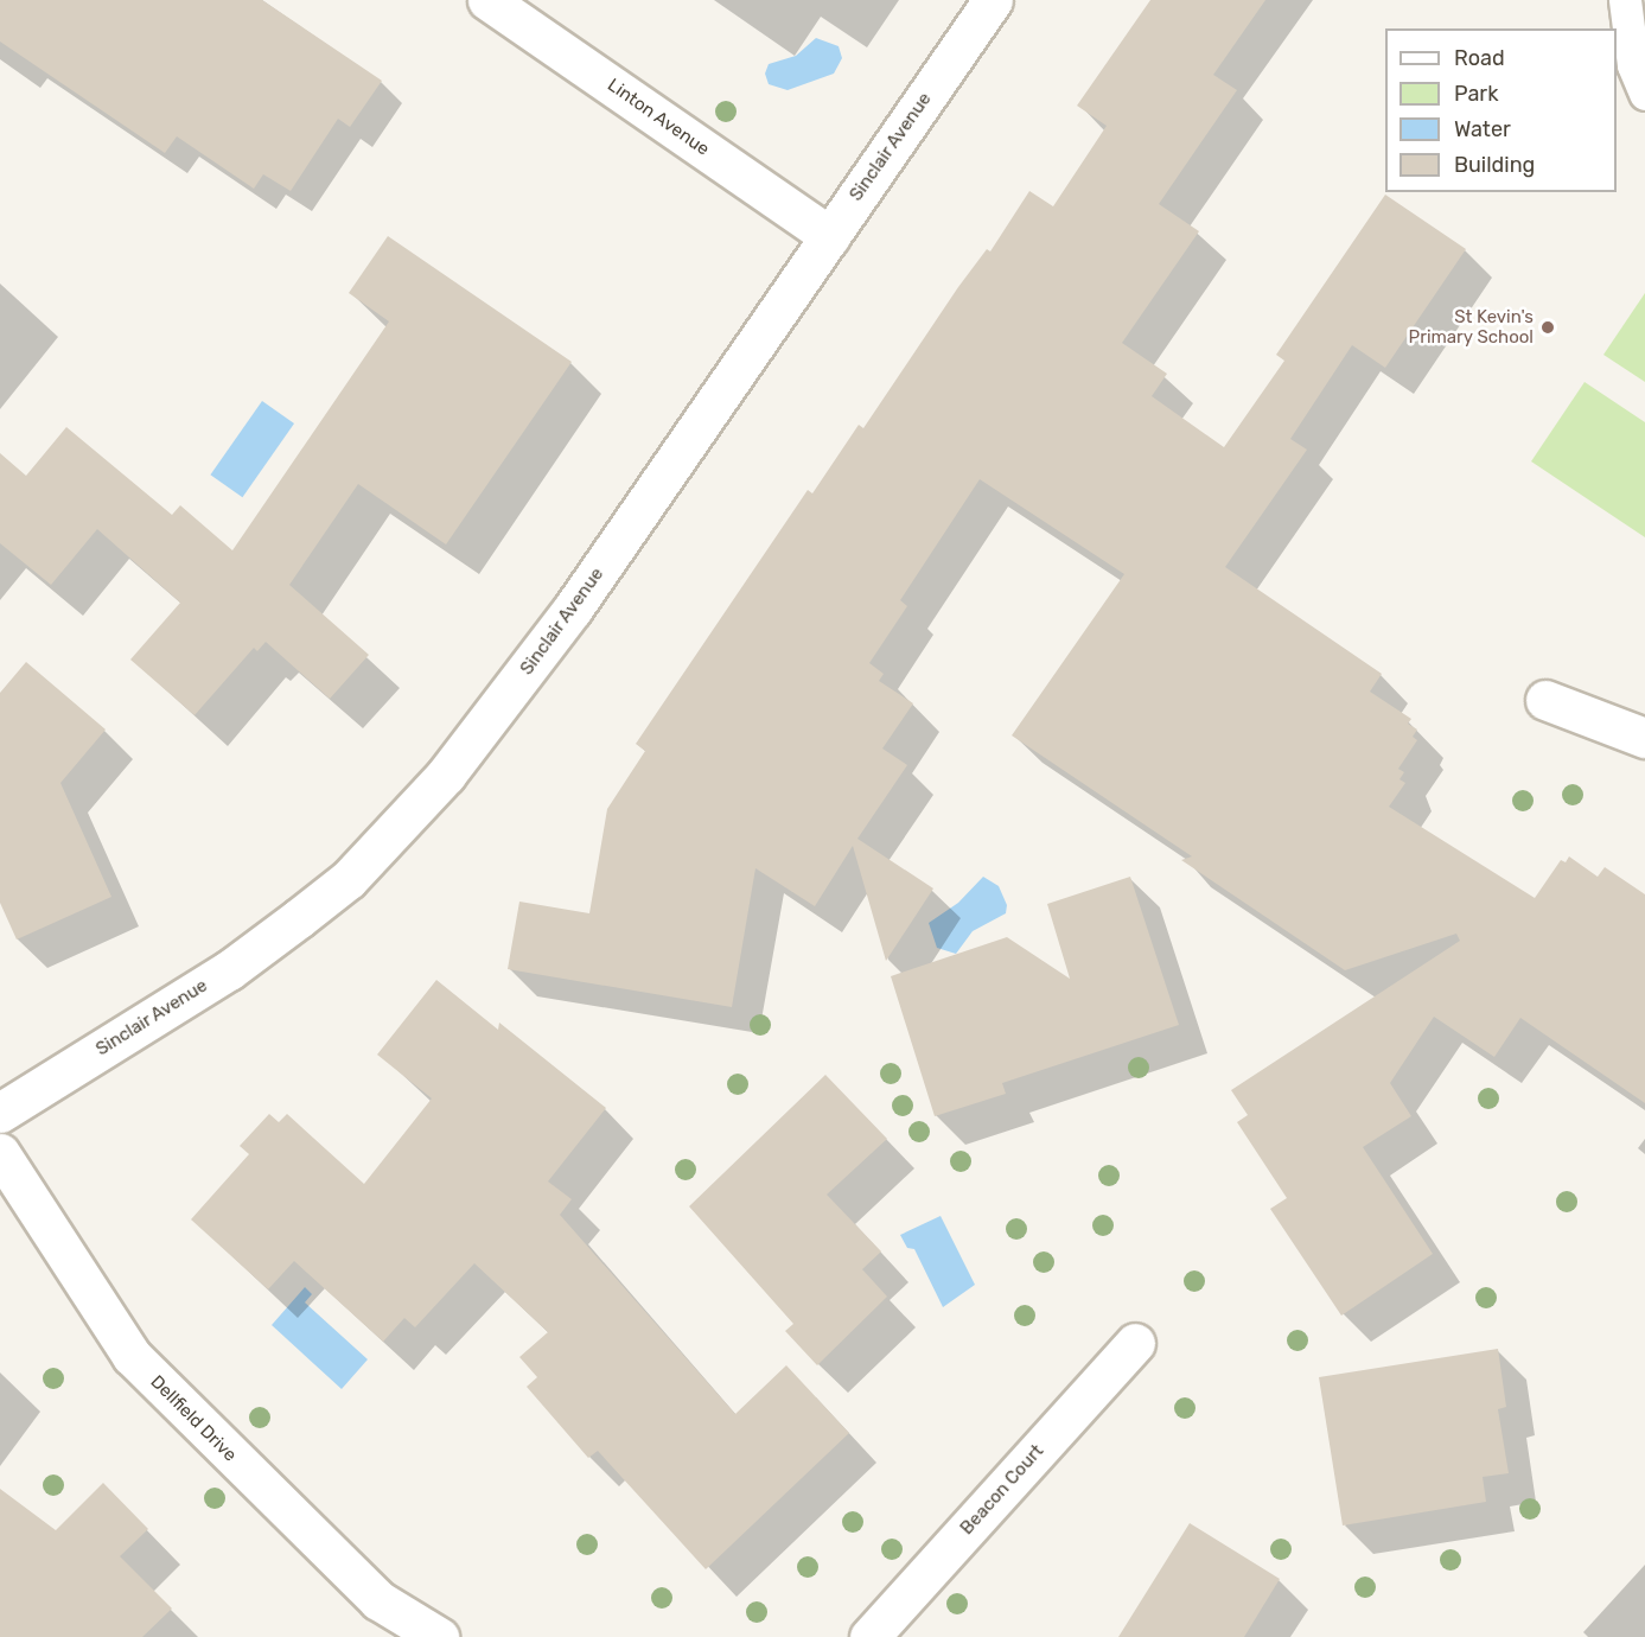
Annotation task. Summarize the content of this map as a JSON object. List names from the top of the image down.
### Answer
{
  "streets": {
    "street": [
      "Linton Avenue",
      "Sinclair Avenue",
      "Dellfield Drive",
      "Beacon Court"
    ]
  },
  "crossings": [
    ["Linton Avenue", "Sinclair Avenue"]
  ],
  "places": ["St Kevin's Primary School"],
  "legend": [
    "Road",
    "Park",
    "Water",
    "Building"
  ]
}
